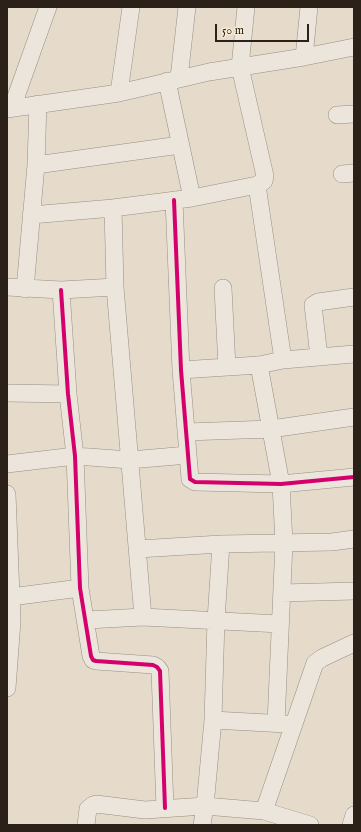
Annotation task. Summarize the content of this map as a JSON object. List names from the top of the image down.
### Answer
{
  "scale_bar": "50 m"
}
